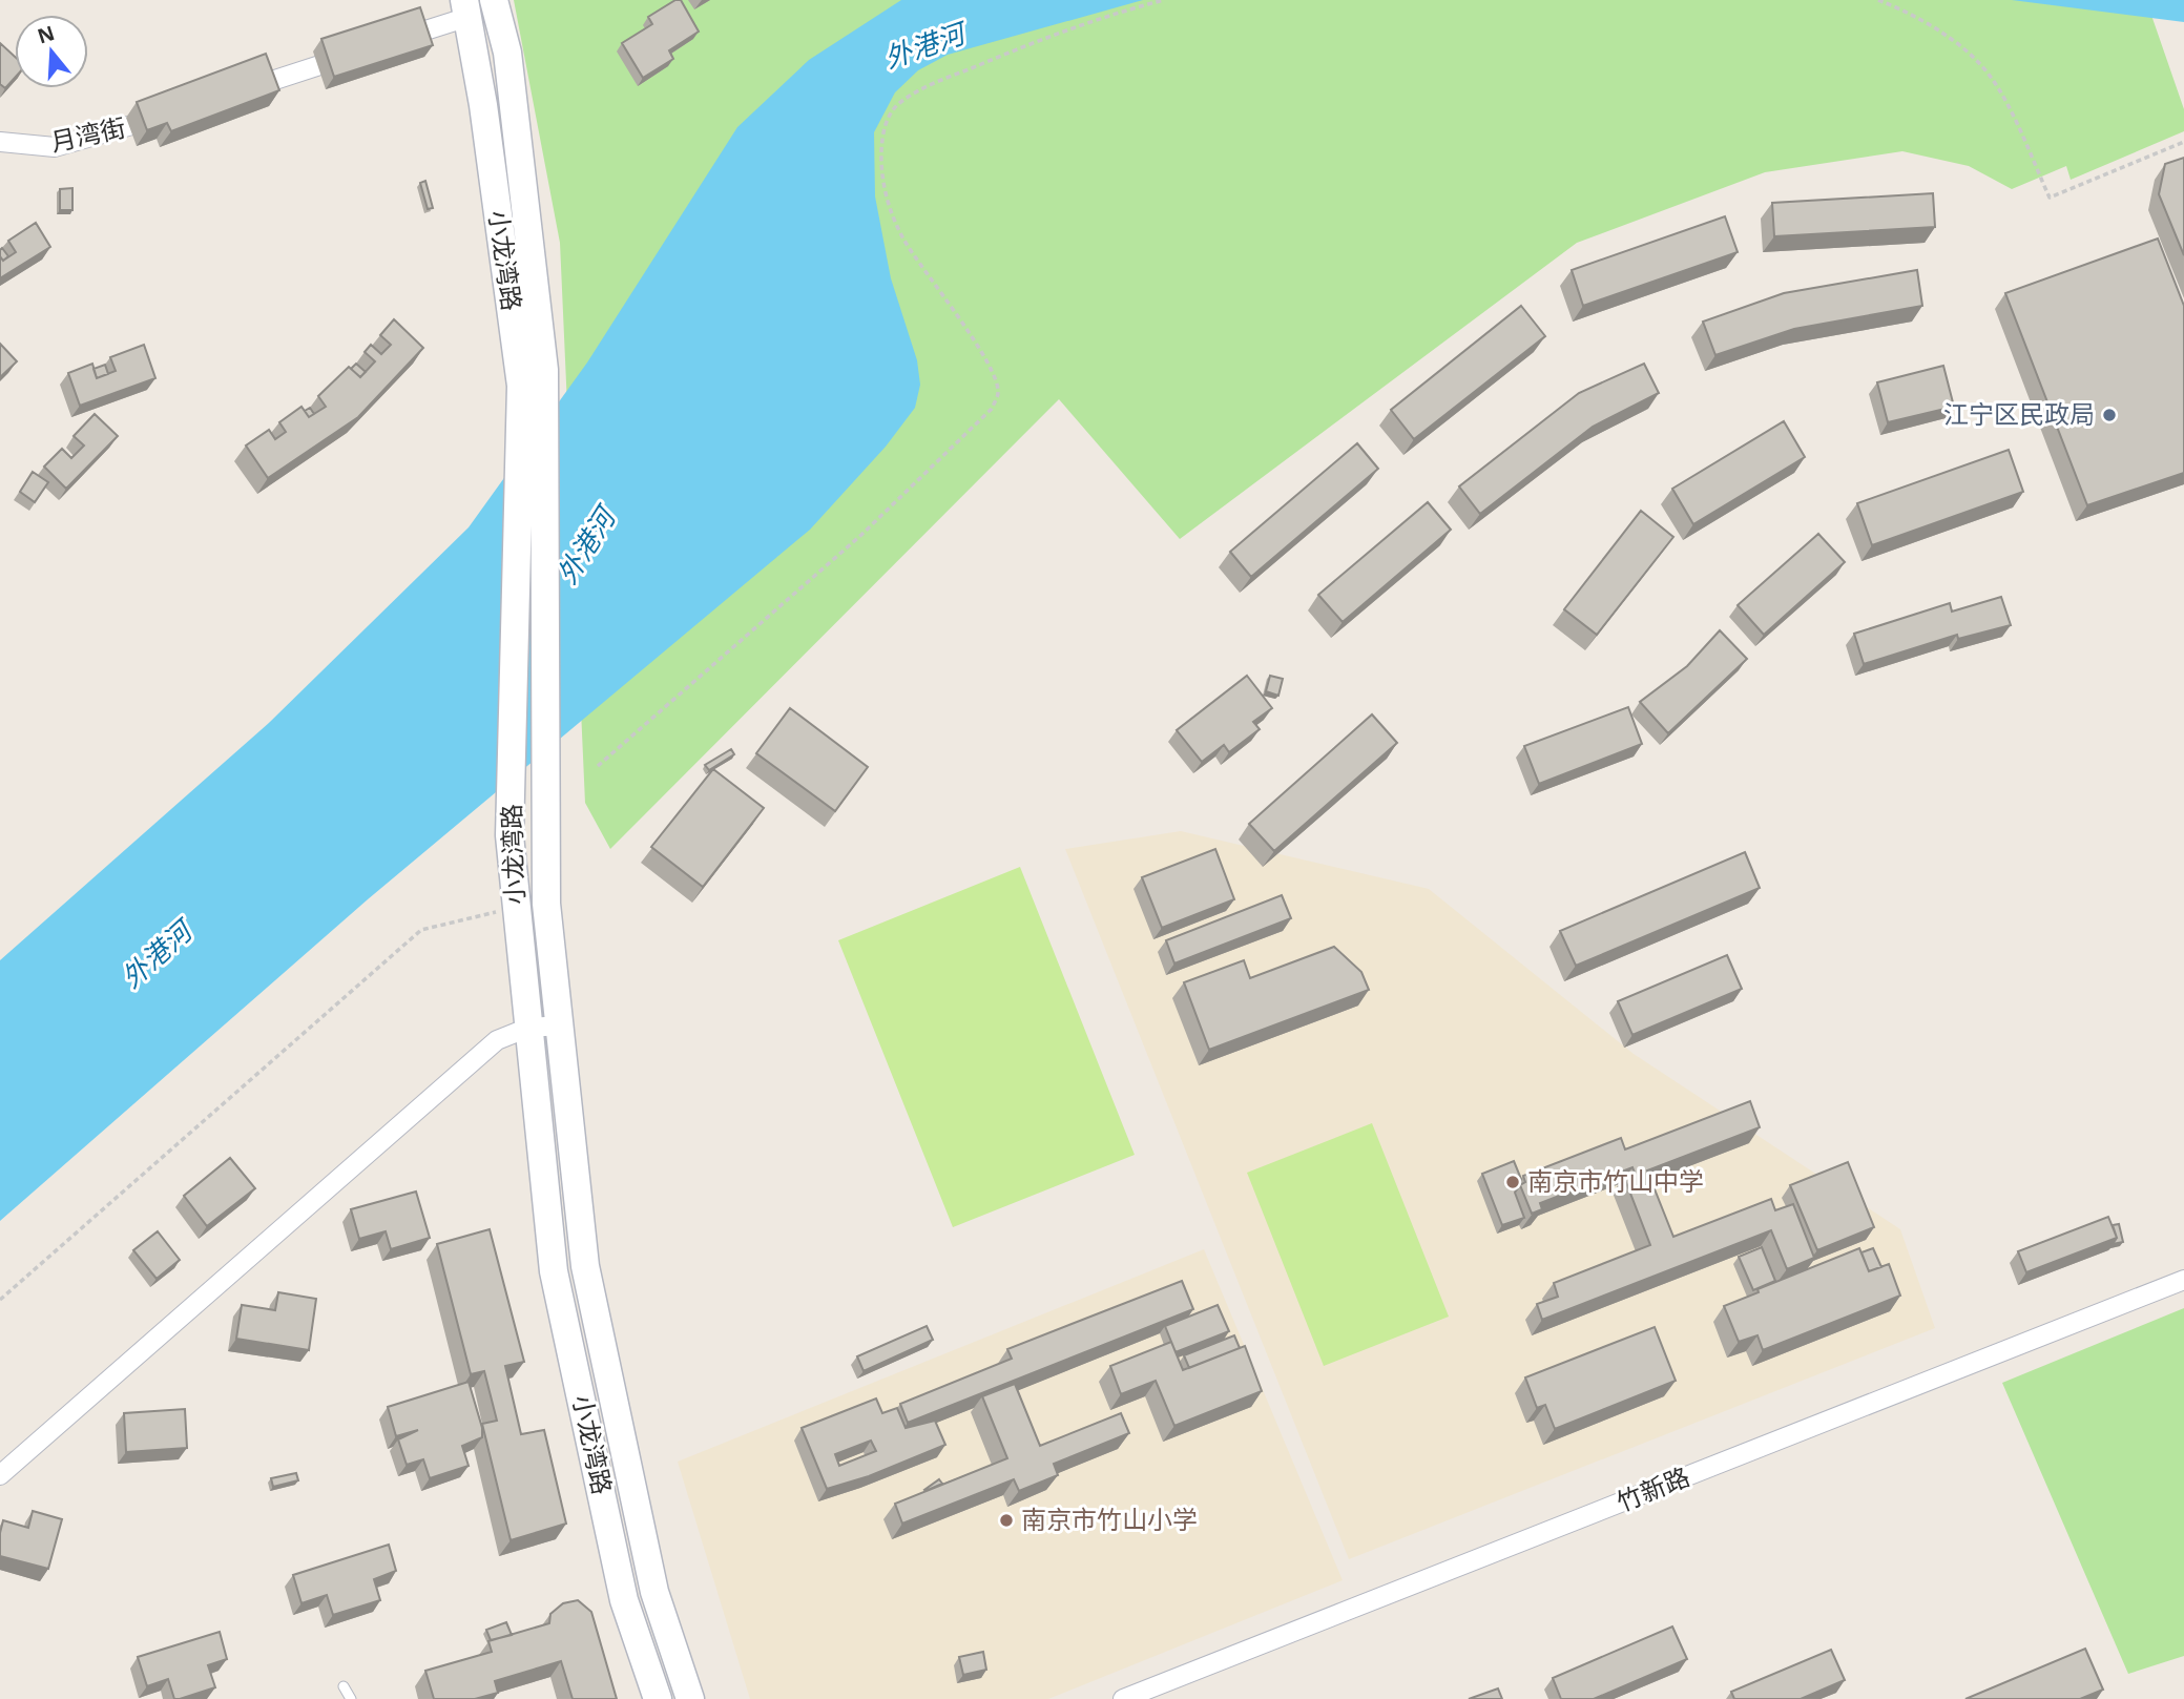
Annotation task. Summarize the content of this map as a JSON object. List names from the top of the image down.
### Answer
{
  "streets": {
    "main road": ["小龙湾路"],
    "street": ["月湾街", "竹新路"]
  },
  "water": ["外港河"],
  "places": ["江宁区民政局", "南京市竹山中学", "南京市竹山小学"],
  "north": "top"
}
